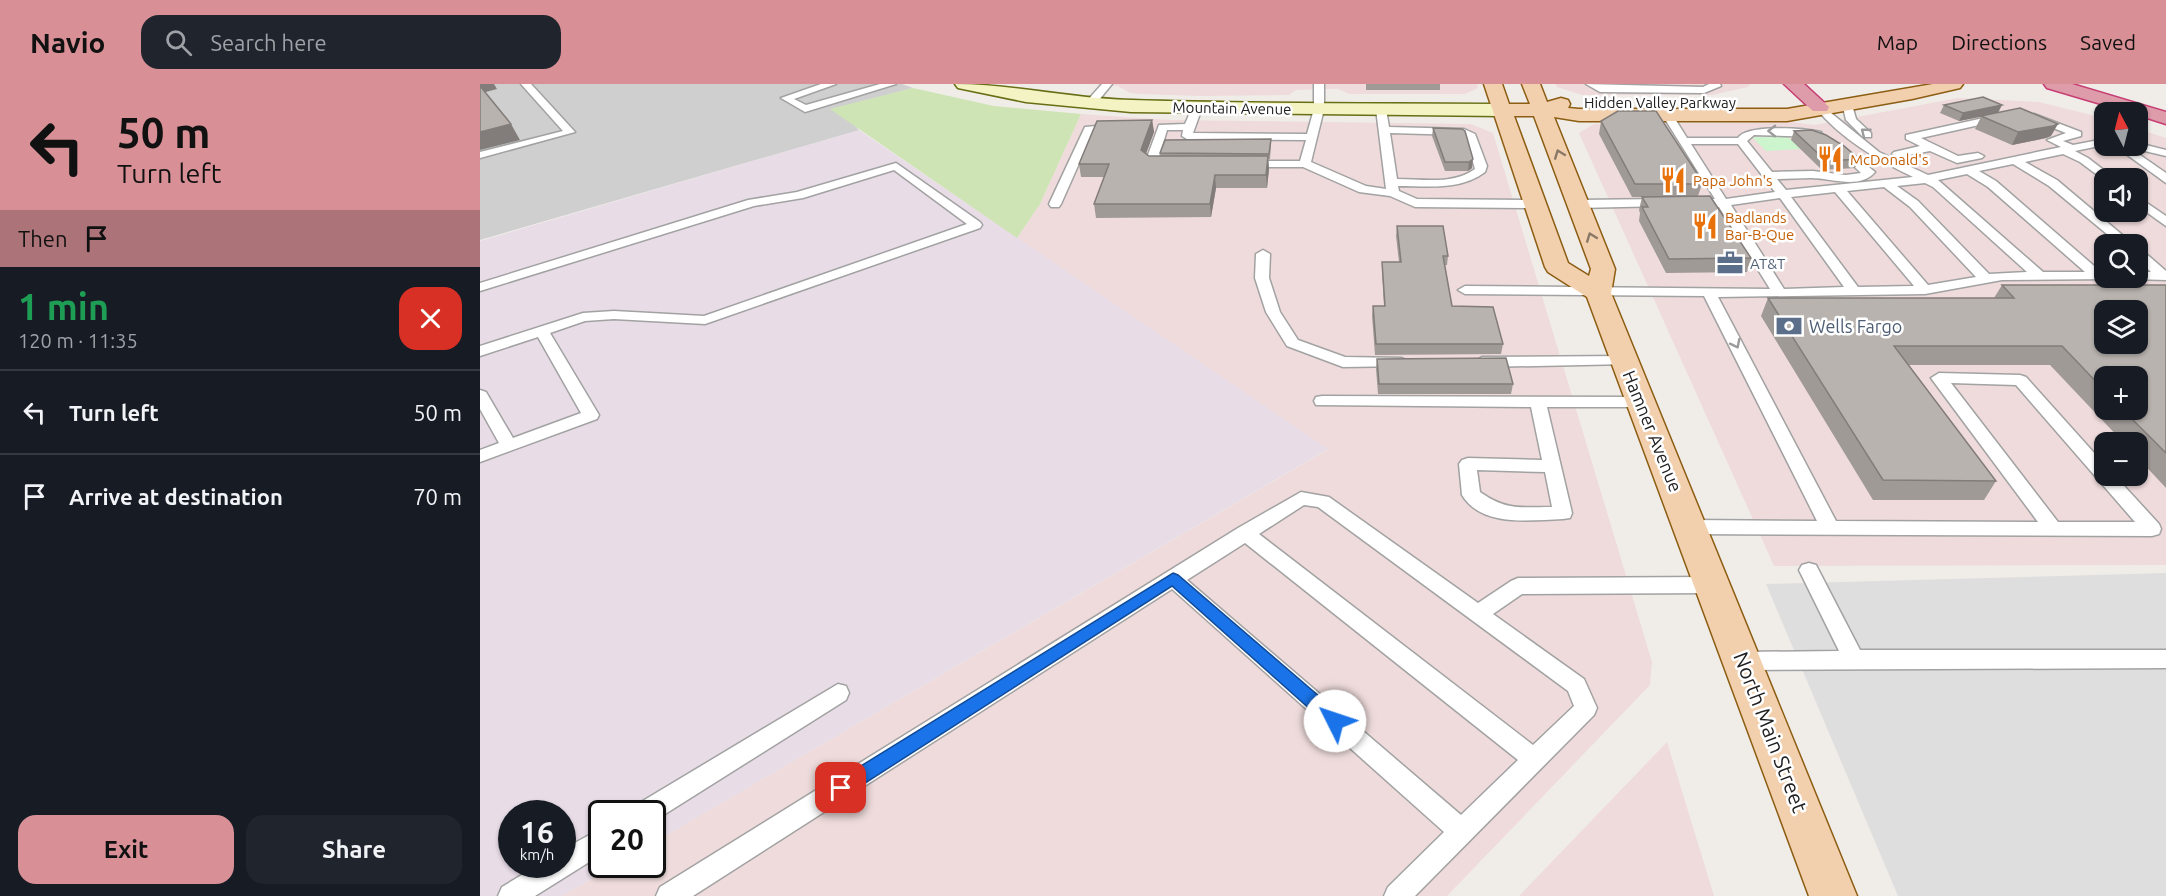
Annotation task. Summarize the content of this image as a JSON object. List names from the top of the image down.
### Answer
{
  "streets": {
    "main road": [
      "Hidden Valley Parkway",
      "Mountain Avenue",
      "Hamner Avenue",
      "North Main Street"
    ]
  },
  "crossings": [
    ["Hidden Valley Parkway", "Mountain Avenue"],
    ["Hidden Valley Parkway", "Hamner Avenue"],
    ["Hamner Avenue", "North Main Street"]
  ],
  "places": {
    "restaurant": ["McDonald's", "Papa John's", "Badlands Bar-B-Que"],
    "office": ["AT&T"],
    "bank": ["Wells Fargo"]
  },
  "north": "top",
  "page": {
    "header": "Navio",
    "search": "Search here",
    "nav": ["Map", "Directions", "Saved"],
    "turn": ["50 m", "Turn left"],
    "map_buttons": ["+", "−"],
    "then": "Then",
    "heading": ["1 min", "120 m · 11:35"],
    "list": [
      {
        "name": "Turn left",
        "value": "50 m"
      },
      {
        "name": "Arrive at destination",
        "value": "70 m"
      }
    ],
    "speed": "16 km/h",
    "limit": "20",
    "buttons": ["Exit", "Share"]
  }
}
